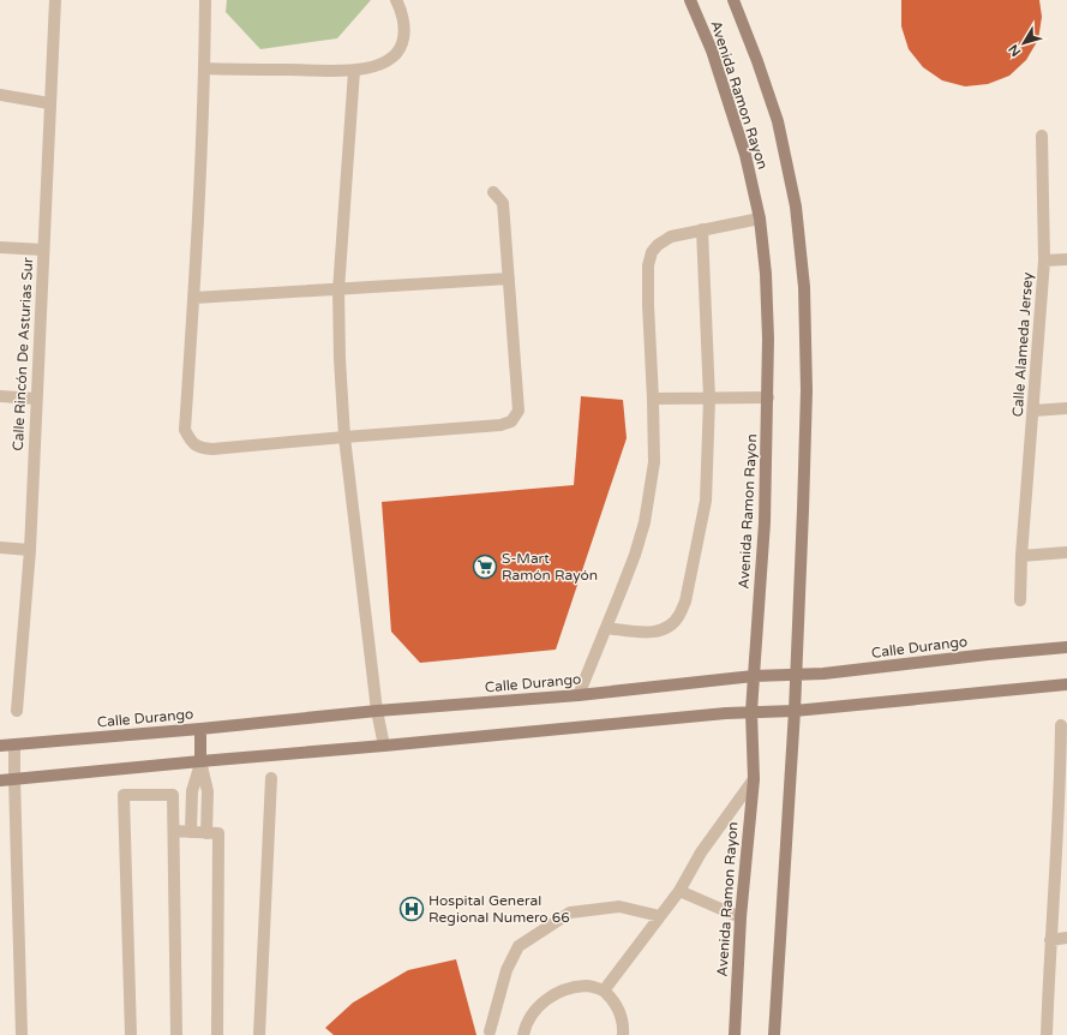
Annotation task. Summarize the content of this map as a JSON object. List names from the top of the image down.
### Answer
{
  "streets": {
    "main road": ["Avenida Ramon Rayon", "Calle Durango"],
    "street": ["Calle Alameda Jersey", "Calle Rincón De Asturias Sur"]
  },
  "crossings": [
    ["Avenida Ramon Rayon", "Calle Durango"]
  ],
  "places": {
    "supermarket": ["S-Mart Ramón Rayón"],
    "hospital": ["Hospital General Regional Numero 66"]
  },
  "north": "bottom left"
}
